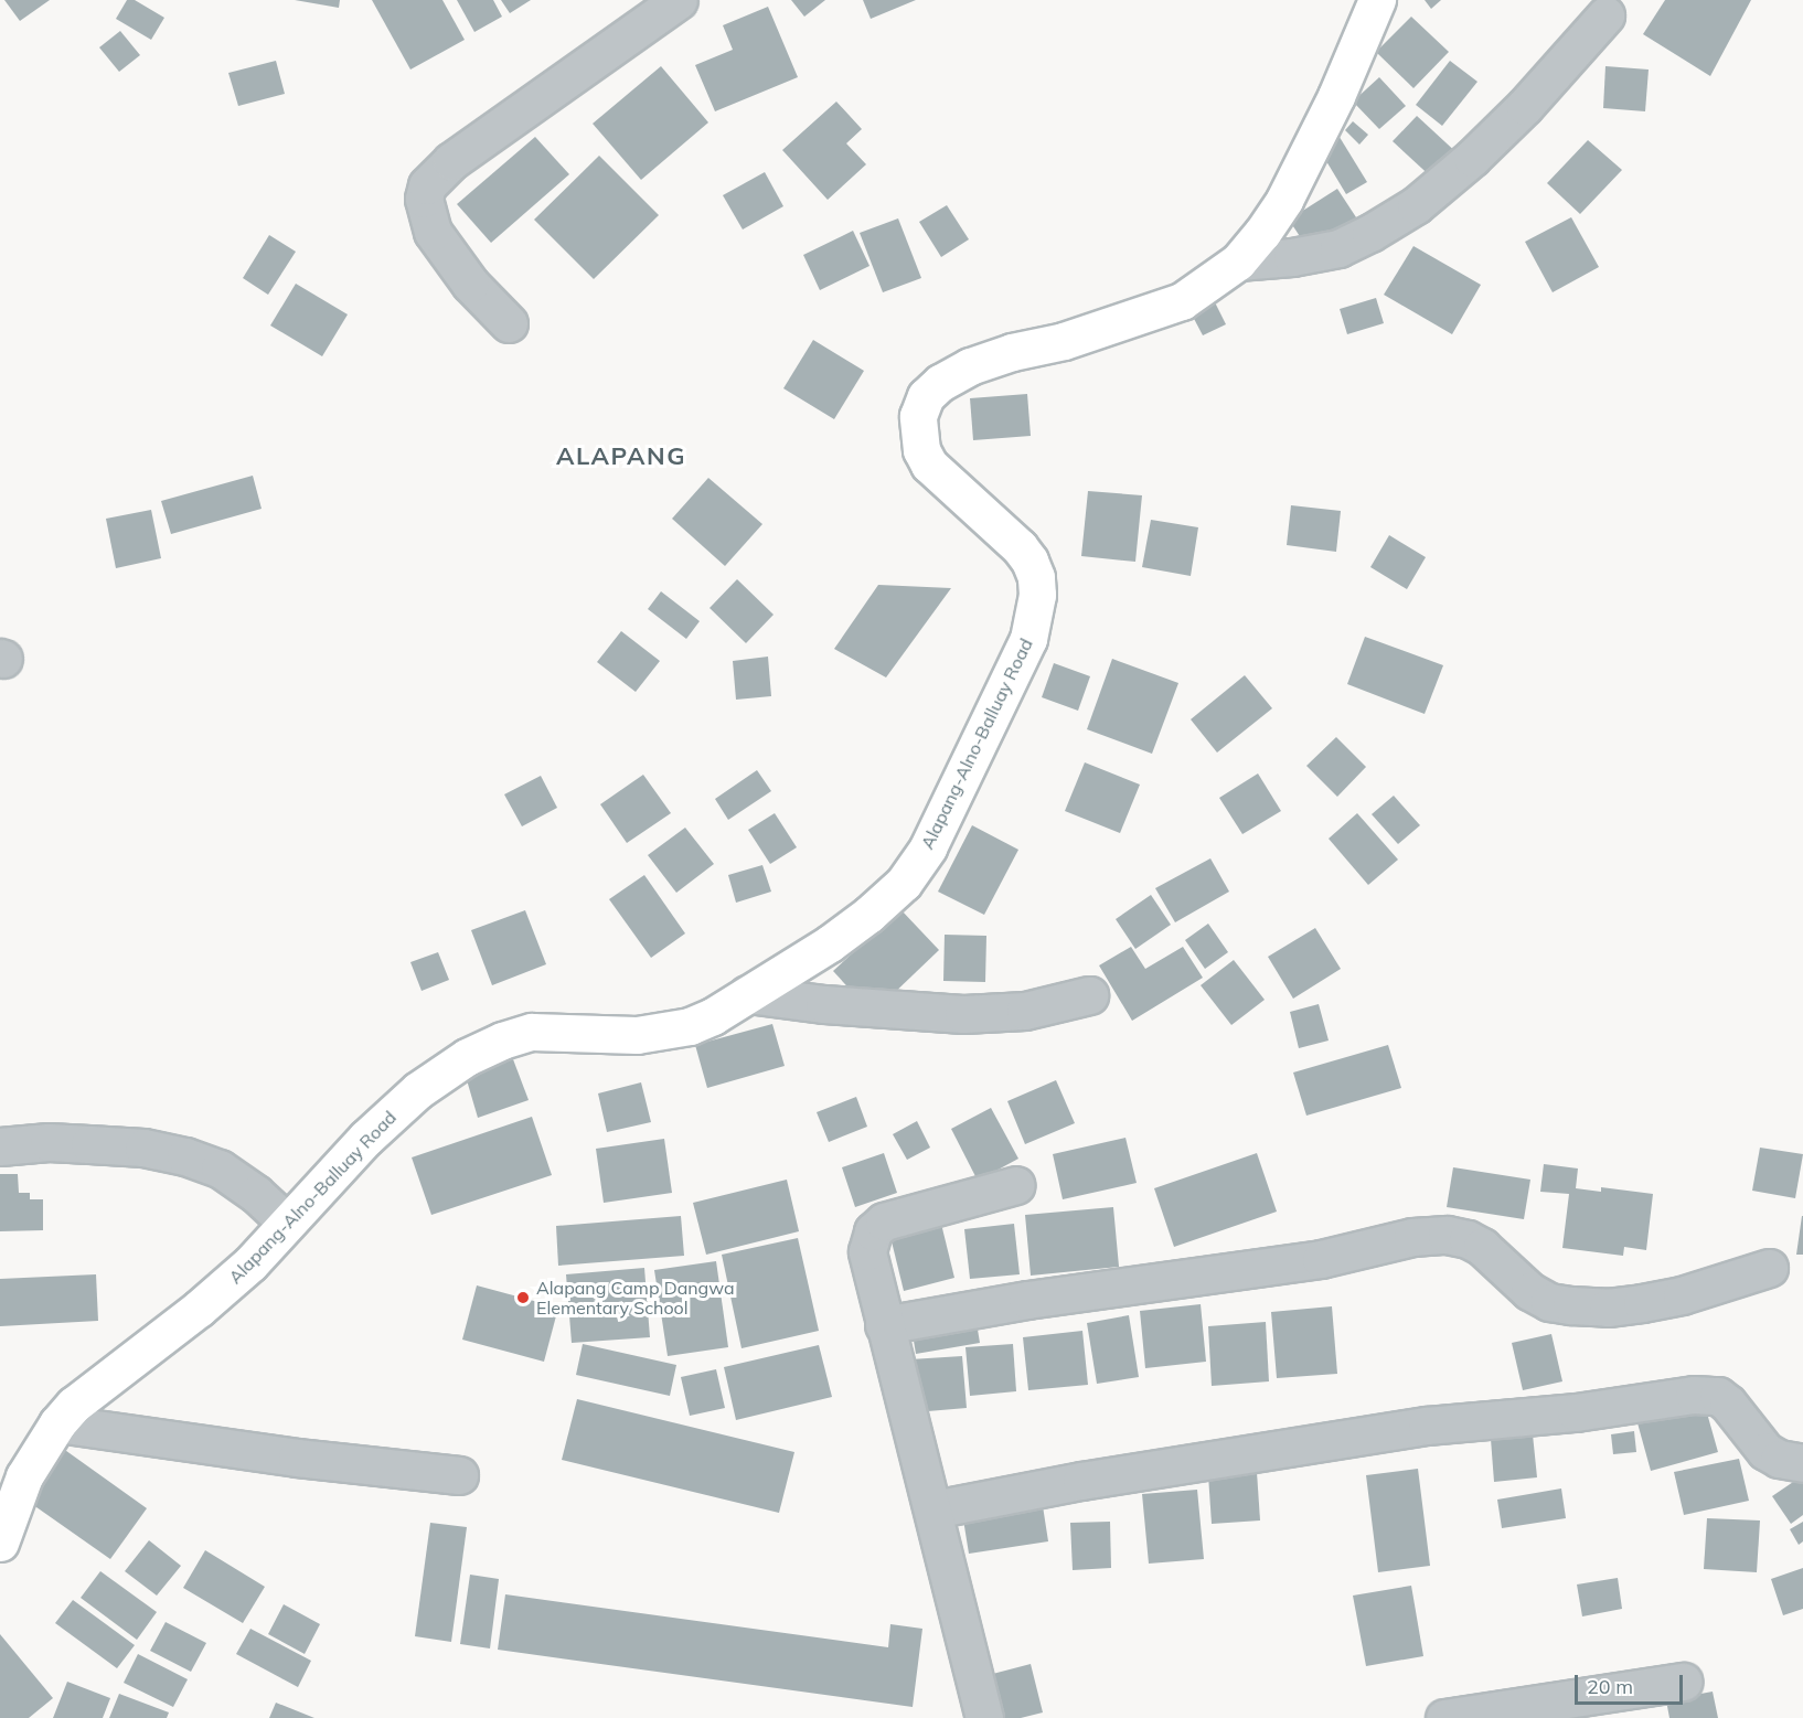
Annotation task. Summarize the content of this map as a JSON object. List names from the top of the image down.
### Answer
{
  "streets": {
    "main road": ["Alapang-Alno-Balluay Road"]
  },
  "districts": ["ALAPANG"],
  "places": ["Alapang Camp Dangwa Elementary School"],
  "scale_bar": "20 m"
}
